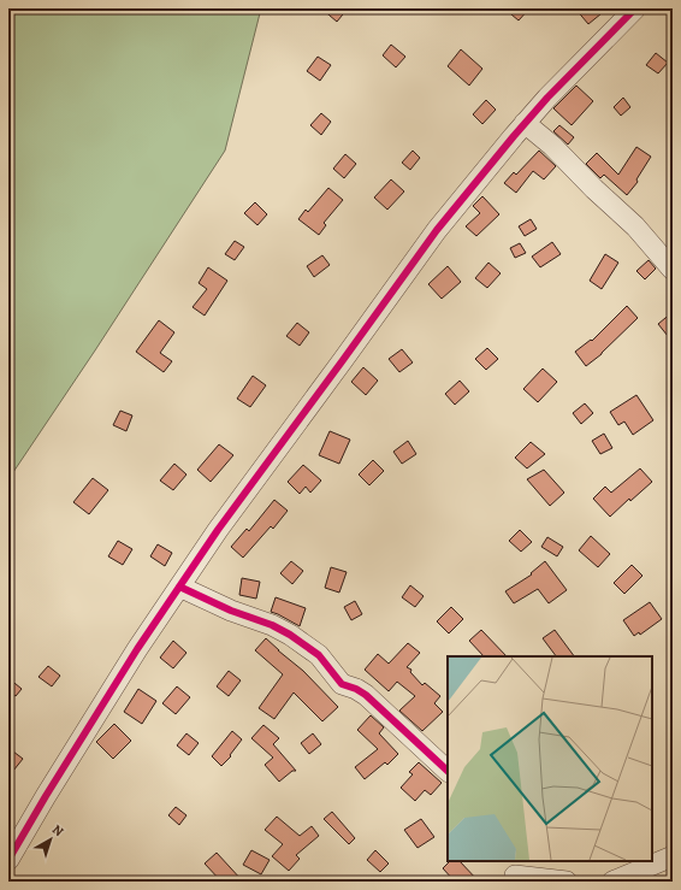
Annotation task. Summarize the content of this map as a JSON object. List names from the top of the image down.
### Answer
{
  "north": "top right"
}
